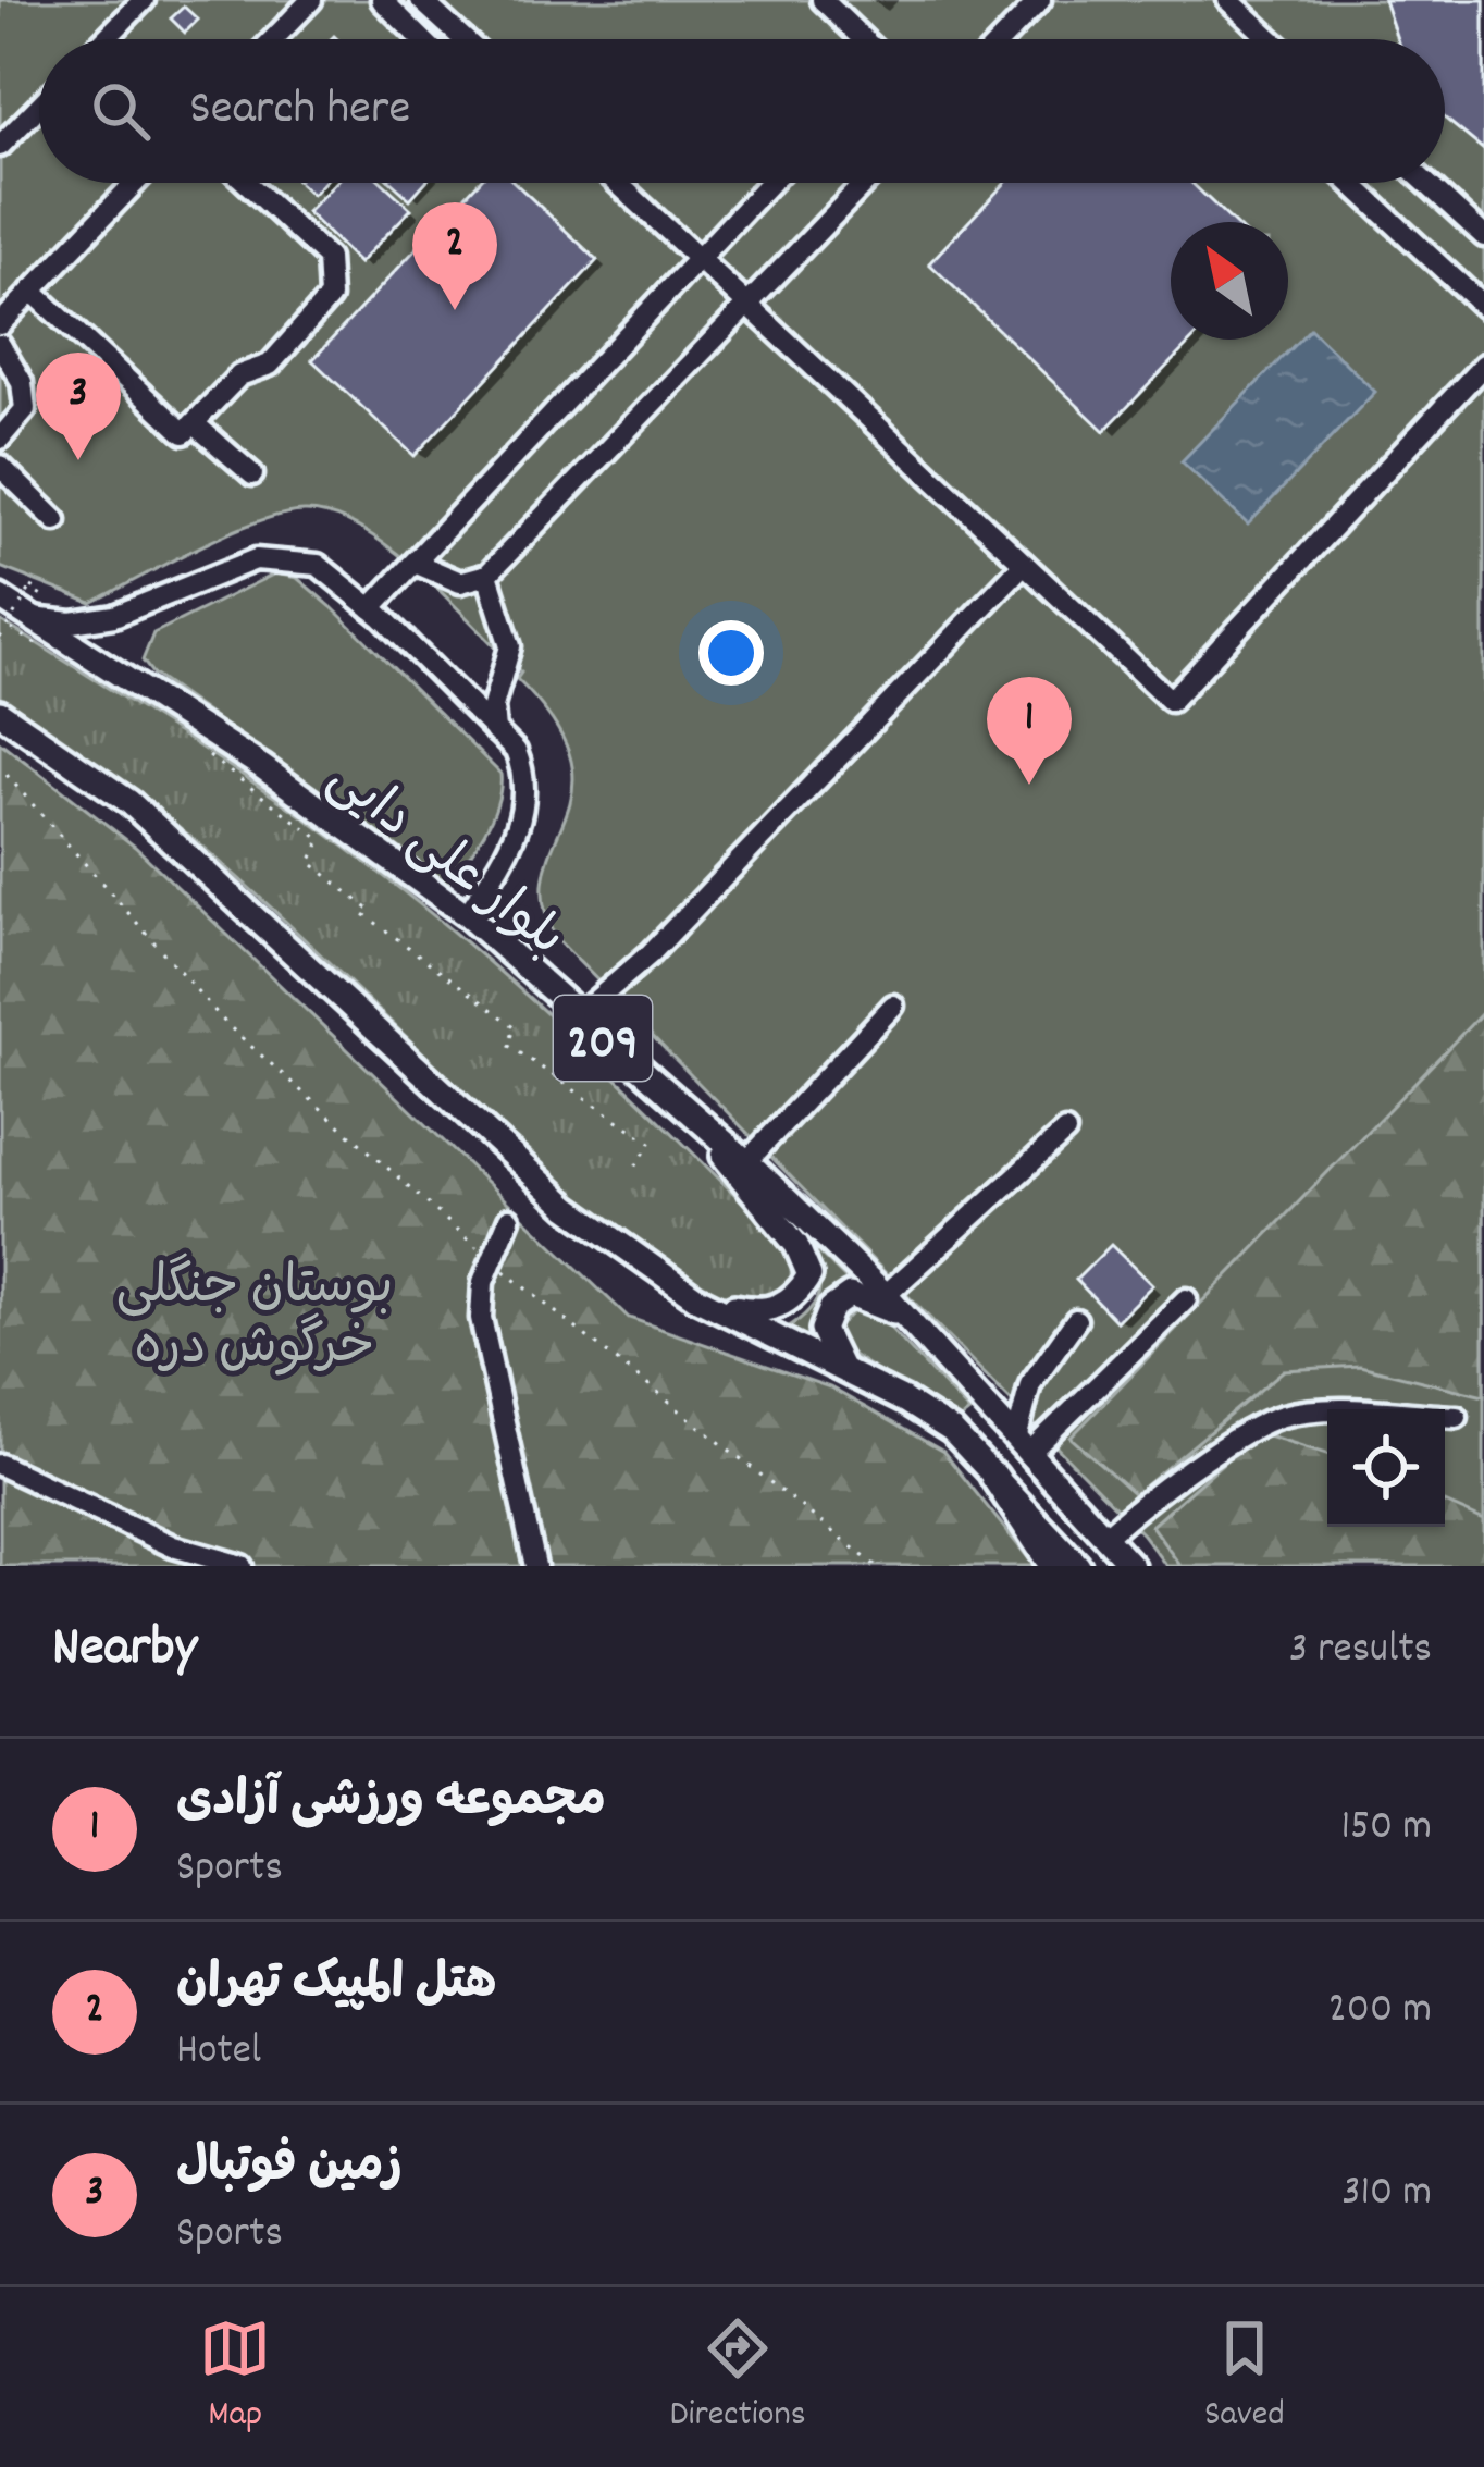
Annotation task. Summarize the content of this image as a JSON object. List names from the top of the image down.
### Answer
{
  "streets": {
    "main road": ["بلوار علی دایی", "209"]
  },
  "parks": ["بوستان جنگلی خرگوش دره"],
  "north": "top left",
  "page": {
    "search": "Search here",
    "pins": ["2", "3", "1"],
    "heading": ["Nearby", "3 results"],
    "list": [
      {
        "mark": "1",
        "name": "مجموعه ورزشی آزادی",
        "note": "Sports",
        "value": "150 m"
      },
      {
        "mark": "2",
        "name": "هتل المپیک تهران",
        "note": "Hotel",
        "value": "200 m"
      },
      {
        "mark": "3",
        "name": "زمین فوتبال",
        "note": "Sports",
        "value": "310 m"
      }
    ],
    "nav": ["Map", "Directions", "Saved"]
  }
}
